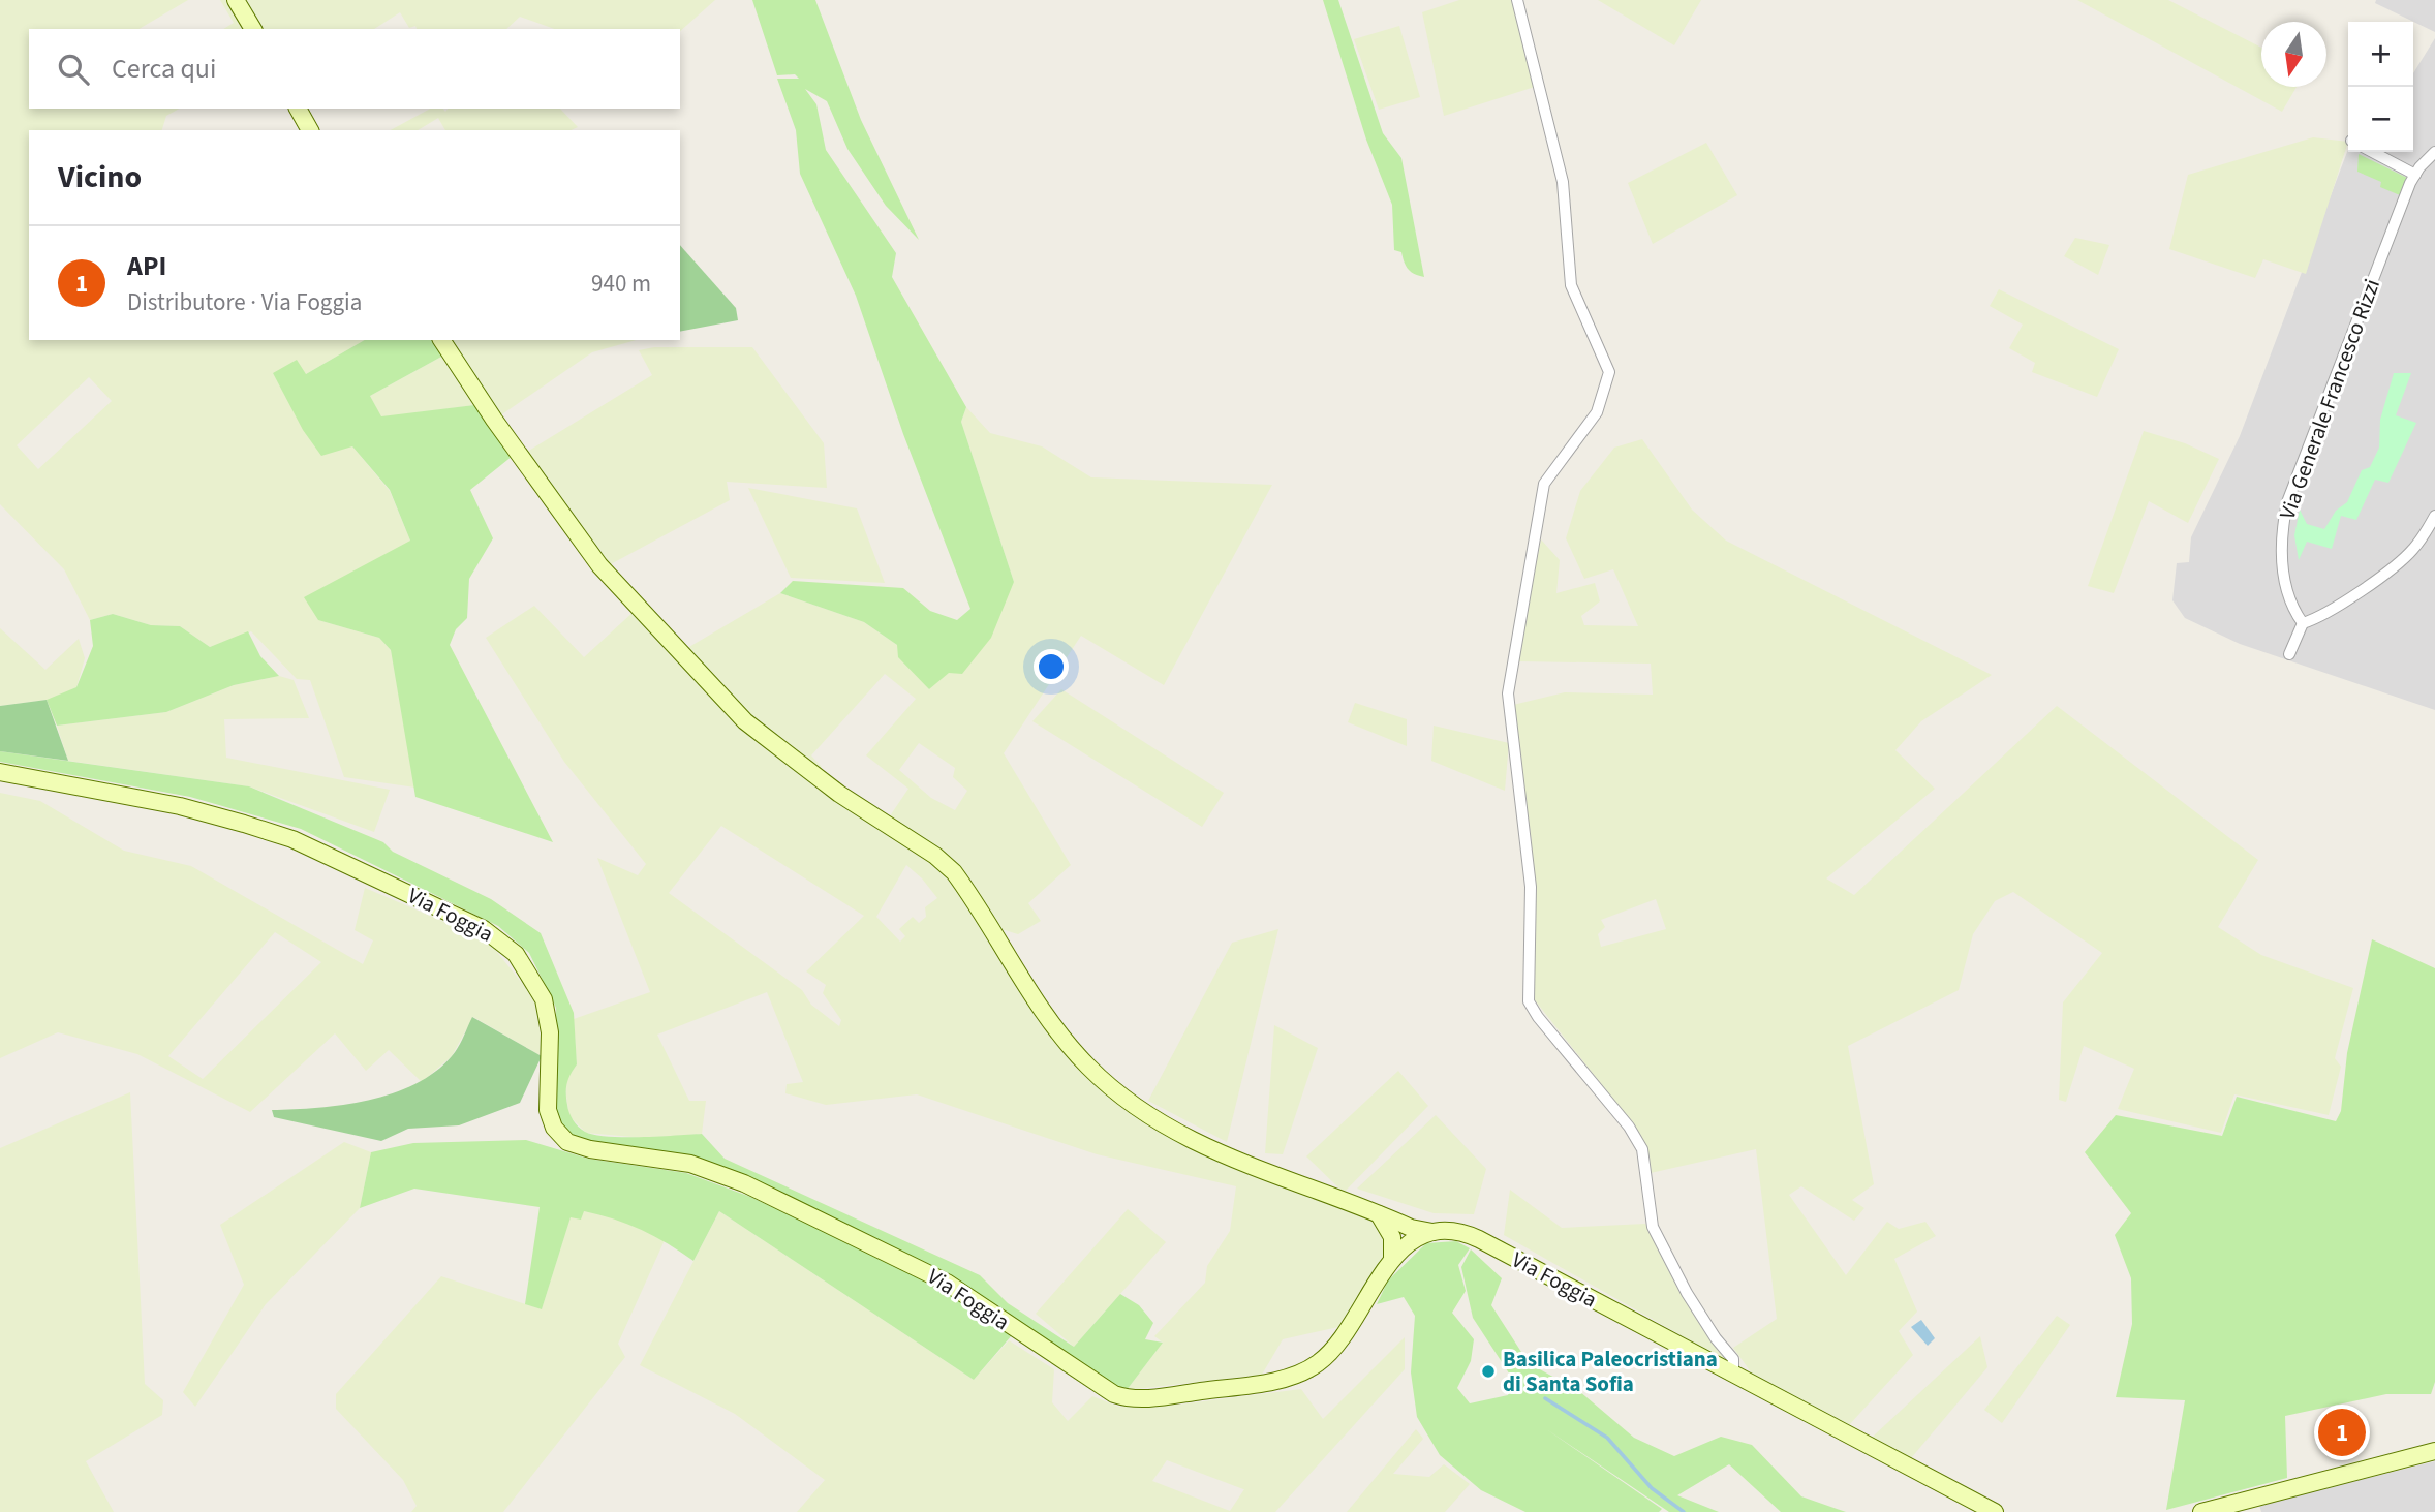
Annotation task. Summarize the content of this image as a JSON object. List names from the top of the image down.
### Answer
{
  "streets": {
    "main road": ["Via Foggia"],
    "street": ["Via Generale Francesco Rizzi"]
  },
  "places": ["Basilica Paleocristiana di Santa Sofia"],
  "north": "bottom",
  "page": {
    "map_buttons": ["+", "−"],
    "search": "Cerca qui",
    "heading": "Vicino",
    "list": [
      {
        "mark": "1",
        "name": "API",
        "note": "Distributore · Via Foggia",
        "value": "940 m"
      }
    ],
    "pins": "1"
  }
}
